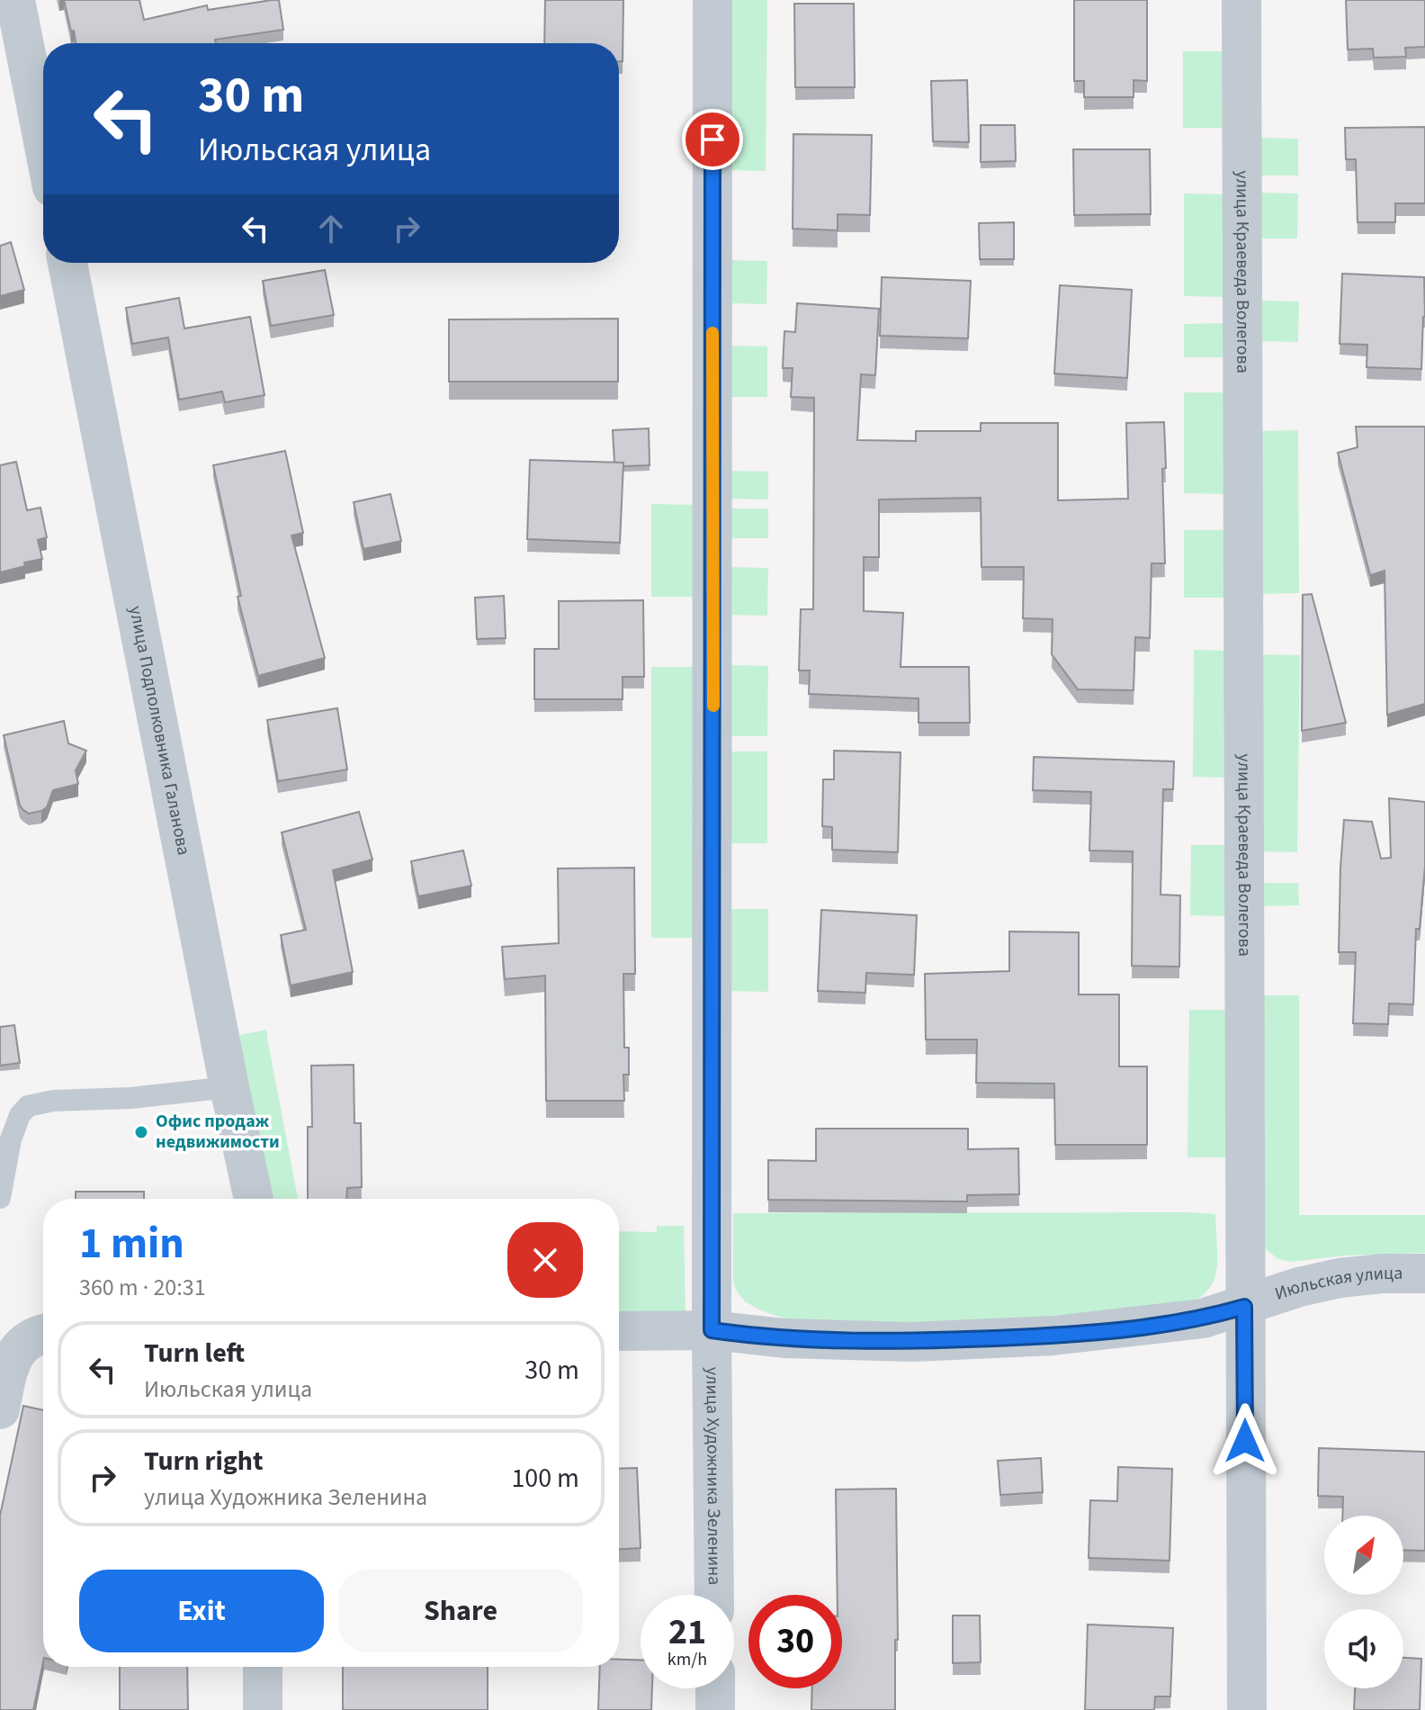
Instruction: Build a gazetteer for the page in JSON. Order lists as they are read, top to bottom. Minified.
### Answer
{"streets":{"street":["улица Краеведа Волегова","улица Подполковника Галанова","Июльская улица","улица Художника Зеленина"]},"crossings":[["улица Краеведа Волегова","Июльская улица"],["Июльская улица","улица Художника Зеленина"]],"places":["Офис продаж недвижимости"],"north":"top right","page":{"turn":["30 m","Июльская улица"],"heading":["1 min","360 m · 20:31"],"list":[{"name":"Turn left","note":"Июльская улица","value":"30 m"},{"name":"Turn right","note":"улица Художника Зеленина","value":"100 m"}],"buttons":["Exit","Share"],"speed":"21 km/h","limit":"30"}}
